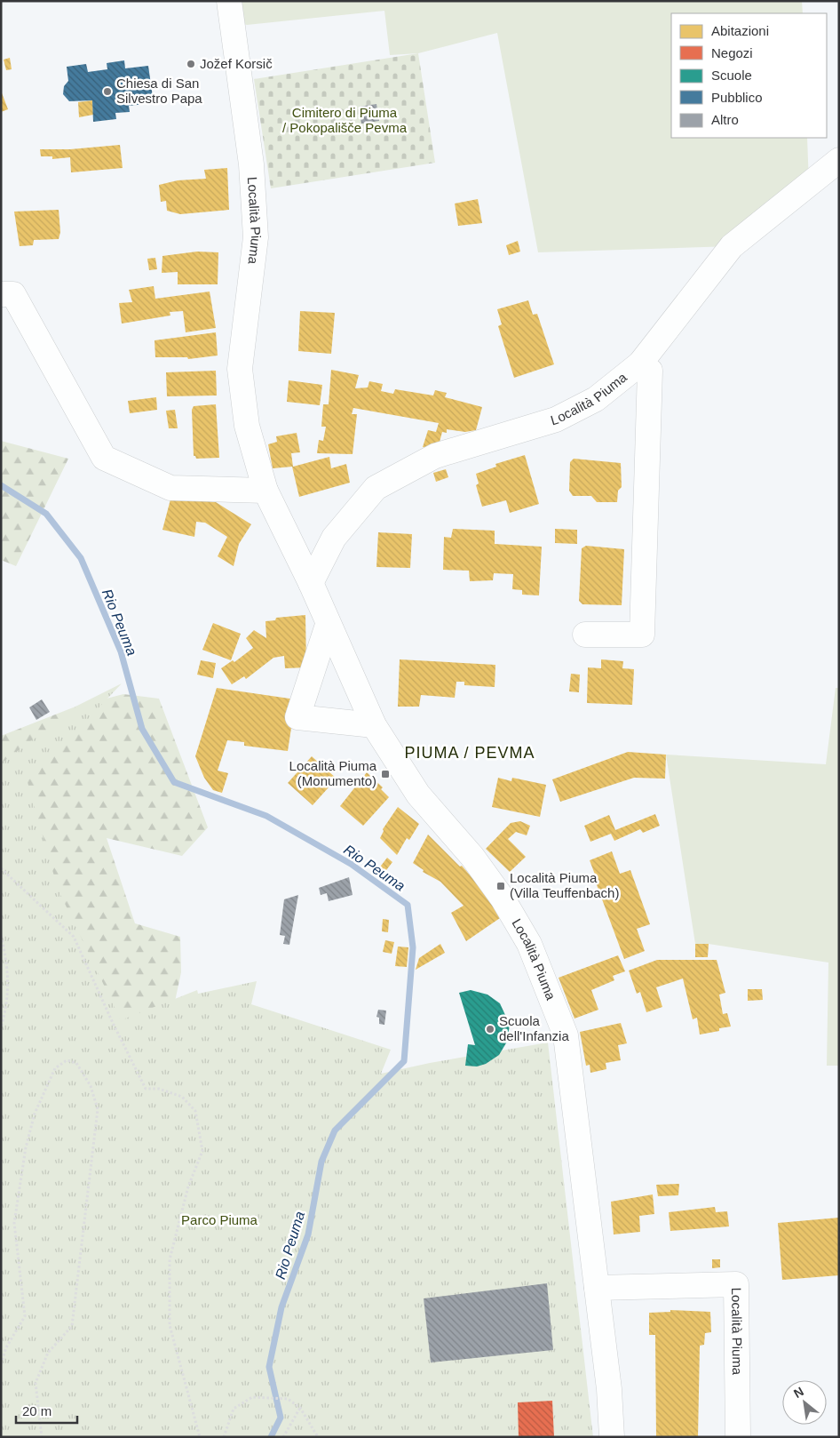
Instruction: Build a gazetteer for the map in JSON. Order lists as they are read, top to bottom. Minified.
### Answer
{"streets":{"street":["Località Piuma"]},"districts":["PIUMA / PEVMA"],"water":["Rio Peuma"],"parks":["Cimitero di Piuma / Pokopališče Pevma","Parco Piuma"],"places":{"other":["Jožef Korsič","Chiesa di San Silvestro Papa","Scuola dell'Infanzia"],"transit":["Località Piuma (Monumento)","Località Piuma (Villa Teuffenbach)"]},"legend":["Abitazioni","Negozi","Scuole","Pubblico","Altro"],"scale_bar":"20 m","north":"top left"}
